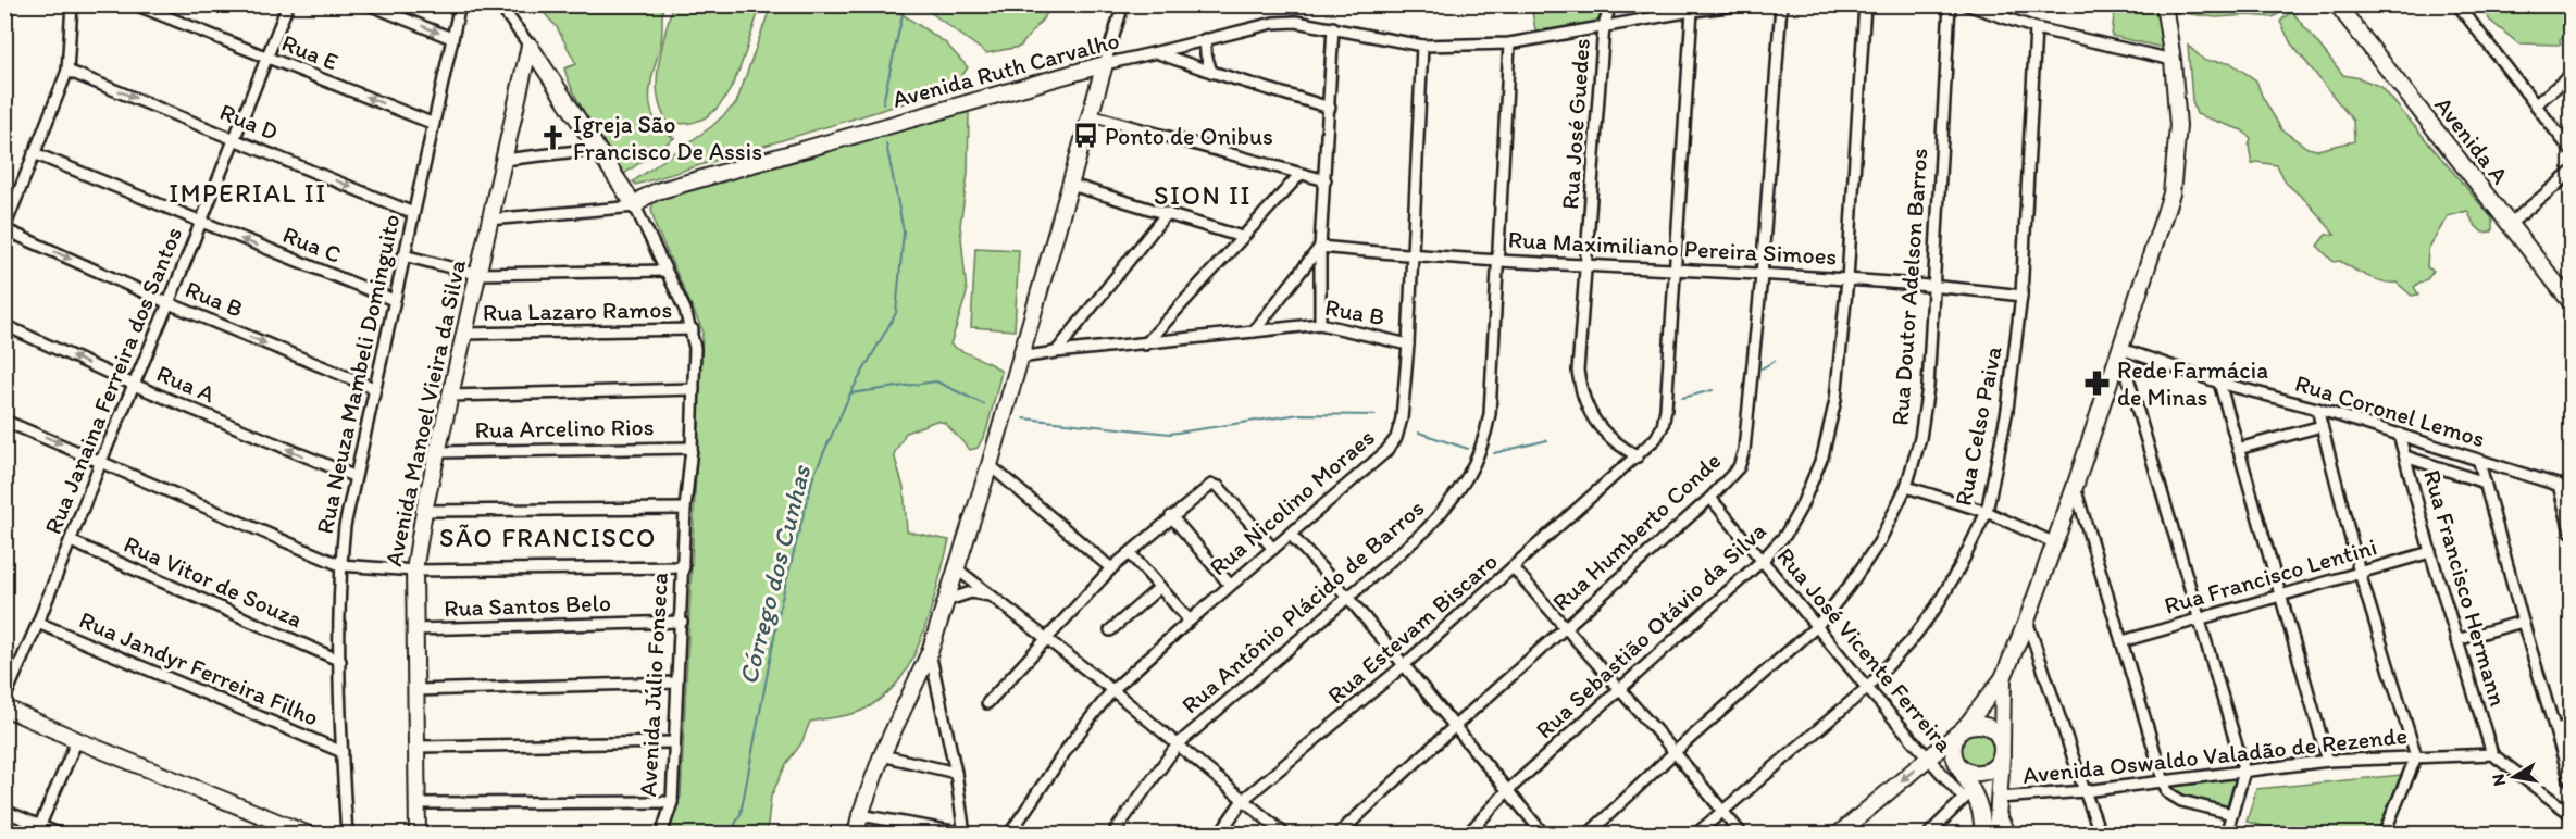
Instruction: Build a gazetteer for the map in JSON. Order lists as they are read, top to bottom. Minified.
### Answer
{"streets":{"street":["Rua E","Avenida Ruth Carvalho","Rua D","Rua José Guedes","Avenida A","Rua C","Rua Maximiliano Pereira Simoes","Rua Doutor Adelson Barros","Rua B","Rua Lazaro Ramos","Rua Neuza Mambeli Dominguito","Rua Janaina Ferreira dos Santos","Rua A","Rua Coronel Lemos","Avenida Manoel Vieira da Silva","Rua Celso Paiva","Rua Arcelino Rios","Rua Nicolino Moraes","Rua Humberto Conde","Rua Francisco Lentini","Rua Vitor de Souza","Rua Francisco Hermann","Rua Santos Belo","Rua Antônio Plácido de Barros","Rua Estevam Biscaro","Rua Sebastião Otávio da Silva","Rua José Vicente Ferreira","Rua Jandyr Ferreira Filho","Avenida Júlio Fonseca","Avenida Oswaldo Valadão de Rezende"]},"crossings":[["Rua E","Rua Neuza Mambeli Dominguito"],["Rua E","Rua Janaina Ferreira dos Santos"],["Avenida Ruth Carvalho","Rua José Guedes"],["Avenida Ruth Carvalho","Rua Nicolino Moraes"],["Avenida Ruth Carvalho","Rua Antônio Plácido de Barros"],["Avenida Ruth Carvalho","Rua Estevam Biscaro"],["Avenida Ruth Carvalho","Avenida Júlio Fonseca"],["Rua D","Rua Neuza Mambeli Dominguito"],["Rua D","Rua Janaina Ferreira dos Santos"],["Rua José Guedes","Rua Maximiliano Pereira Simoes"],["Rua José Guedes","Rua Estevam Biscaro"],["Rua C","Rua Neuza Mambeli Dominguito"],["Rua C","Rua Janaina Ferreira dos Santos"],["Rua Maximiliano Pereira Simoes","Rua Doutor Adelson Barros"],["Rua Maximiliano Pereira Simoes","Rua Celso Paiva"],["Rua Maximiliano Pereira Simoes","Rua Nicolino Moraes"],["Rua Maximiliano Pereira Simoes","Rua Humberto Conde"],["Rua Maximiliano Pereira Simoes","Rua Antônio Plácido de Barros"],["Rua Maximiliano Pereira Simoes","Rua Estevam Biscaro"],["Rua Maximiliano Pereira Simoes","Rua Sebastião Otávio da Silva"],["Rua Doutor Adelson Barros","Rua José Vicente Ferreira"],["Rua B","Rua Neuza Mambeli Dominguito"],["Rua B","Rua Janaina Ferreira dos Santos"],["Rua B","Rua Nicolino Moraes"],["Rua Lazaro Ramos","Avenida Manoel Vieira da Silva"],["Rua Lazaro Ramos","Avenida Júlio Fonseca"],["Rua Neuza Mambeli Dominguito","Rua A"],["Rua Neuza Mambeli Dominguito","Rua Vitor de Souza"],["Rua Neuza Mambeli Dominguito","Rua Jandyr Ferreira Filho"],["Rua Janaina Ferreira dos Santos","Rua A"],["Rua Janaina Ferreira dos Santos","Rua Vitor de Souza"],["Rua Janaina Ferreira dos Santos","Rua Jandyr Ferreira Filho"],["Rua Coronel Lemos","Rua Francisco Hermann"],["Avenida Manoel Vieira da Silva","Rua Arcelino Rios"],["Avenida Manoel Vieira da Silva","Rua Santos Belo"],["Avenida Manoel Vieira da Silva","Avenida Júlio Fonseca"],["Rua Celso Paiva","Rua José Vicente Ferreira"],["Rua Arcelino Rios","Avenida Júlio Fonseca"],["Rua Humberto Conde","Rua José Vicente Ferreira"],["Rua Francisco Lentini","Rua Francisco Hermann"],["Rua Francisco Hermann","Avenida Oswaldo Valadão de Rezende"],["Rua Santos Belo","Avenida Júlio Fonseca"],["Rua Sebastião Otávio da Silva","Rua José Vicente Ferreira"]],"one_way":["Rua D","Rua C","Rua B"],"districts":["IMPERIAL II","SION II","SÃO FRANCISCO"],"water":["Córrego dos Cunhas"],"places":{"bus stop":["Ponto de Onibus"],"church":["Igreja São Francisco De Assis"],"pharmacy":["Rede Farmácia de Minas"]},"north":"left"}
